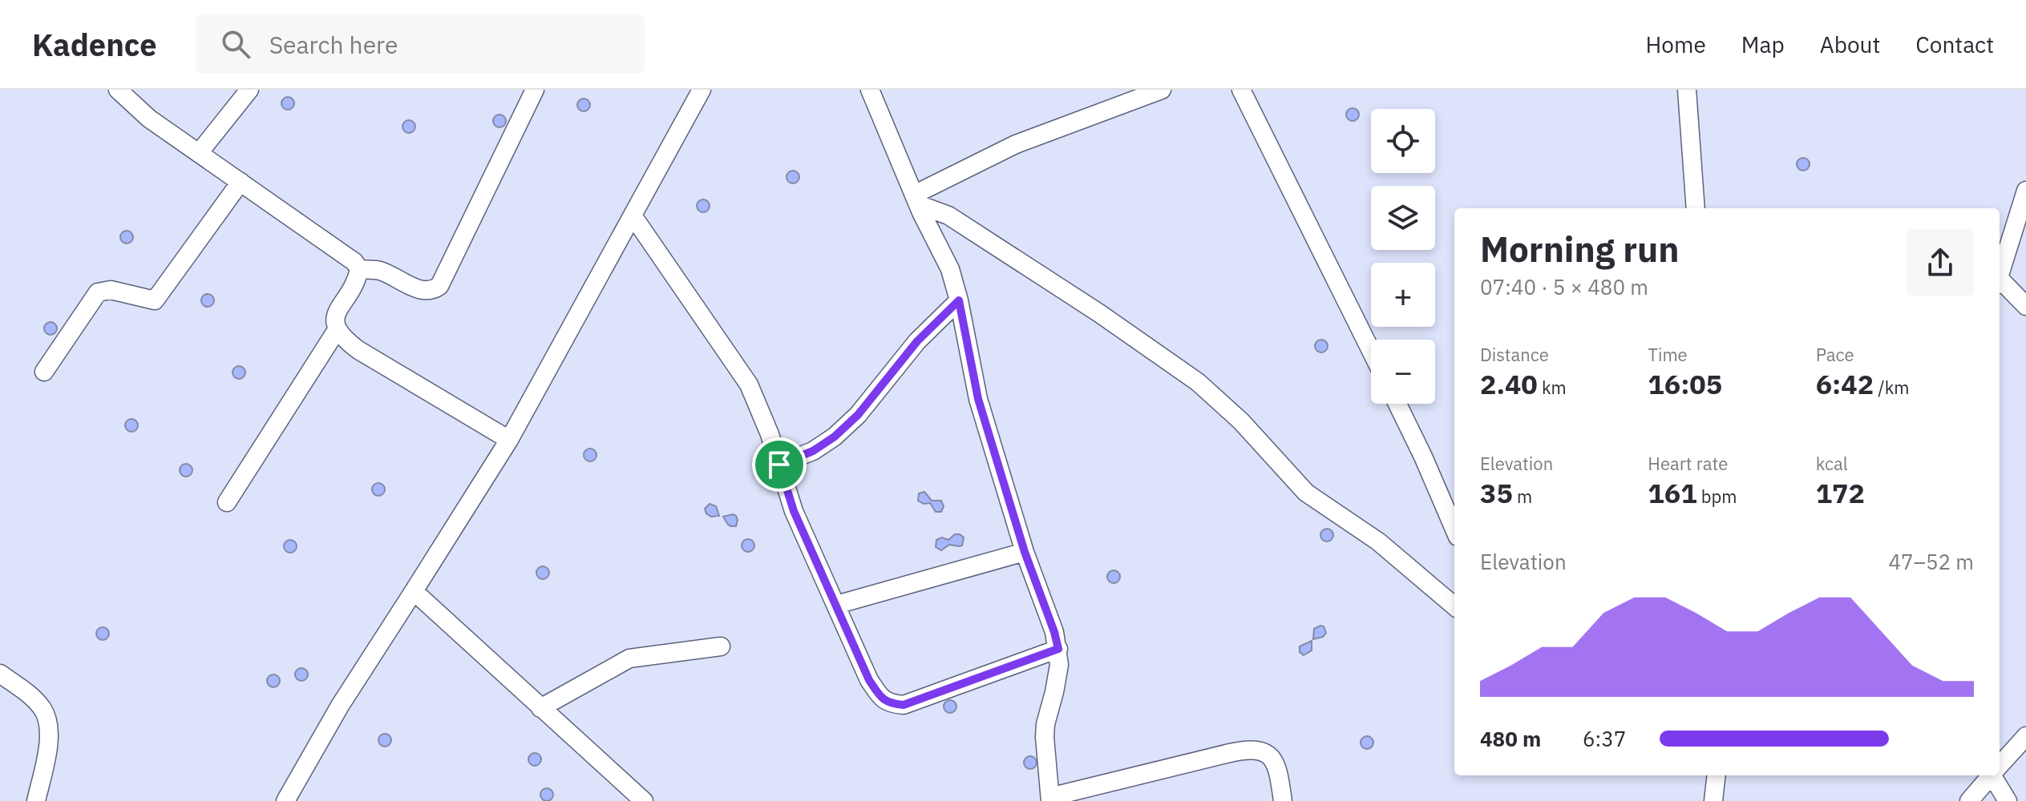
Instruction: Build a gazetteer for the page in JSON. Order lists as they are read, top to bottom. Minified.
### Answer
{"page":{"header":"Kadence","search":"Search here","nav":["Home","Map","About","Contact"],"map_buttons":["+","−"],"heading":["Morning run","07:40 · 5 × 480 m"],"stats":[["Distance","2.40 km"],["Time","16:05"],["Pace","6:42 /km"],["Elevation","35 m"],["Heart rate","161 bpm"],["kcal","172"]],"chart":["Elevation","47–52 m"],"list":[{"name":"480 m","note":"6:37"}]}}
